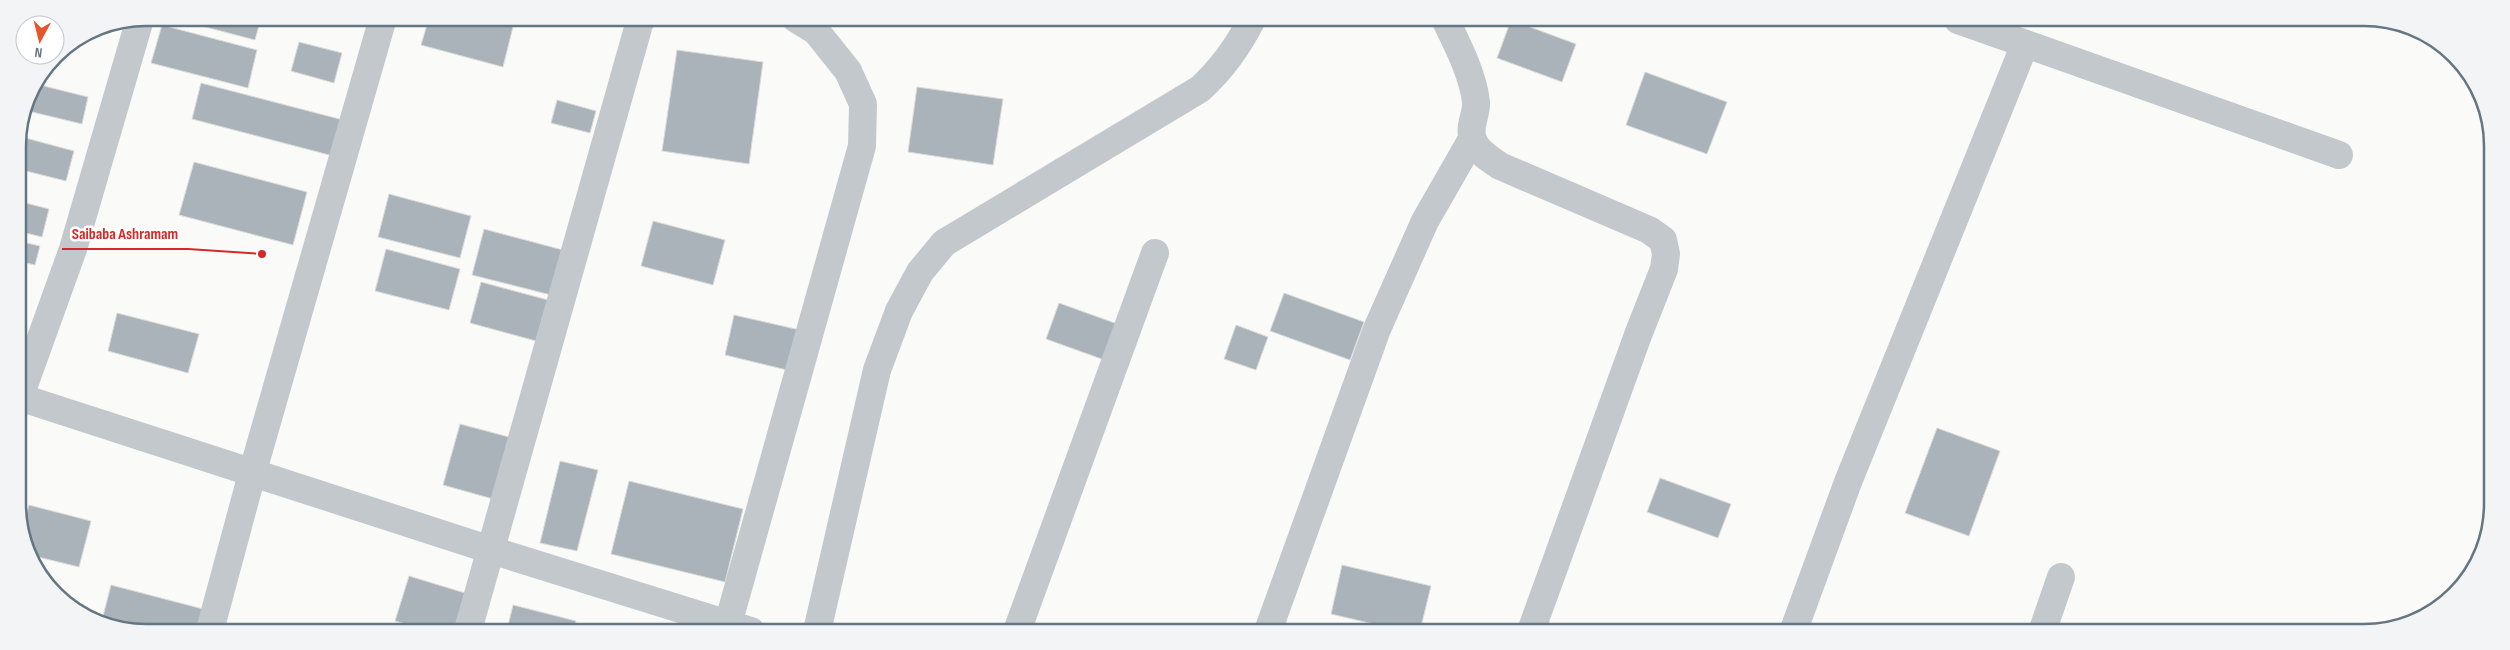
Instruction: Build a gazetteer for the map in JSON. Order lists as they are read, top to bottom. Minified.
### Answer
{"places":["Saibaba Ashramam"],"north":"bottom"}
